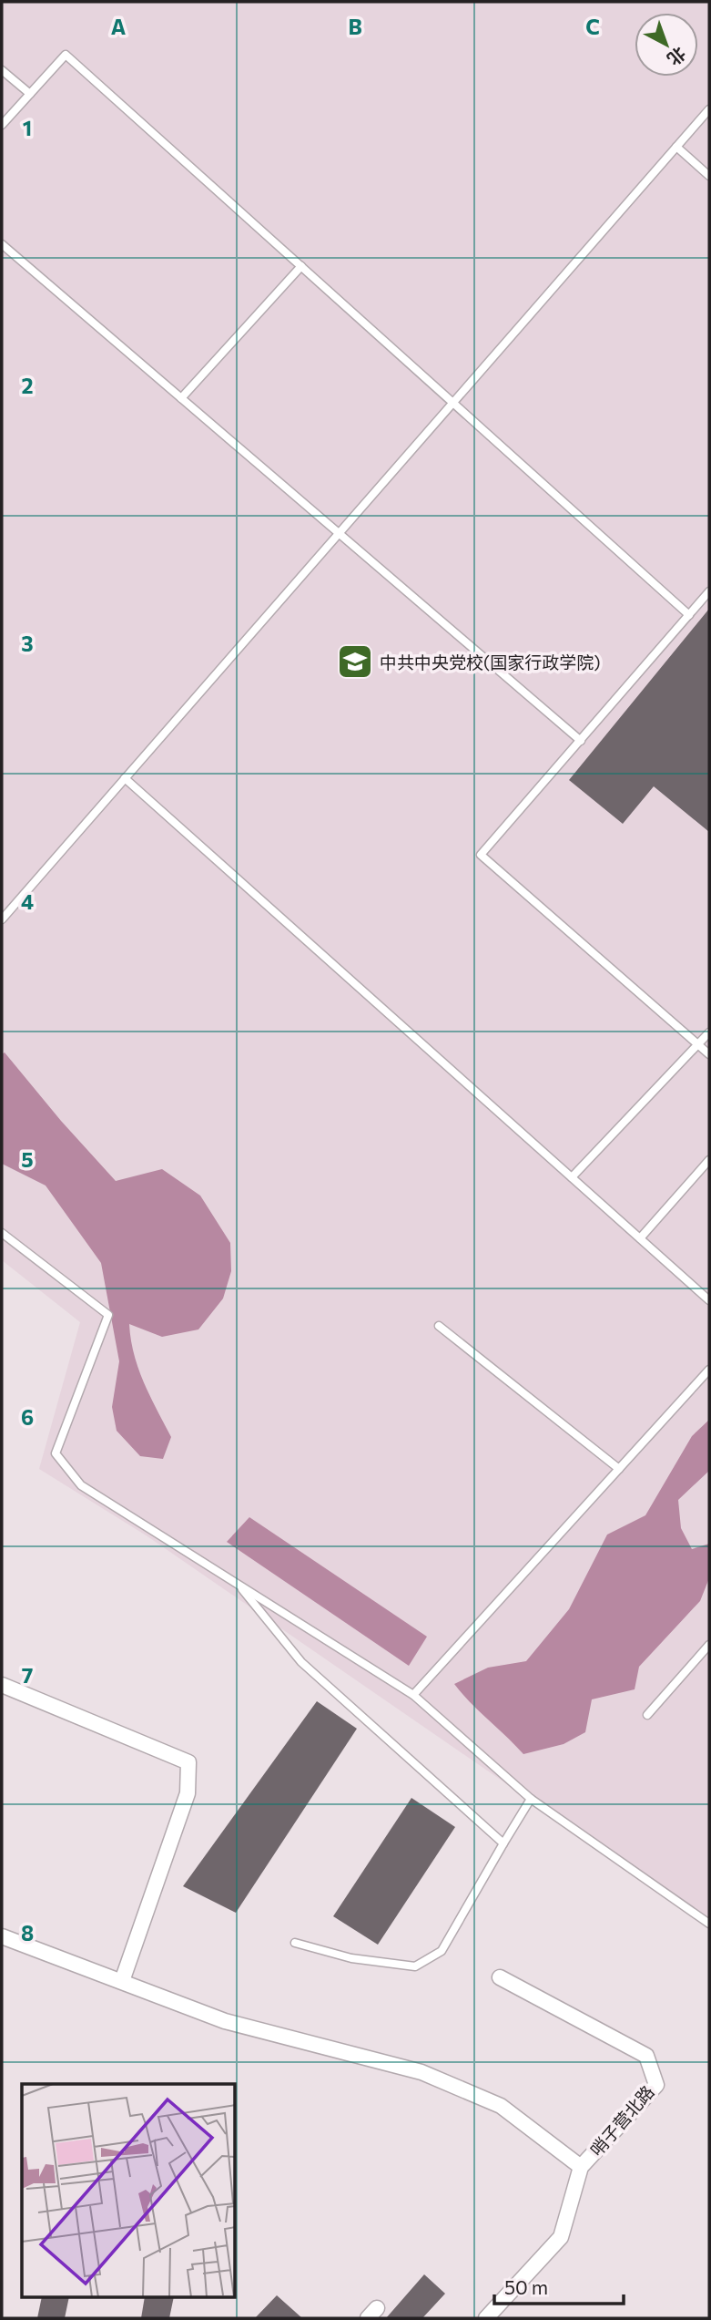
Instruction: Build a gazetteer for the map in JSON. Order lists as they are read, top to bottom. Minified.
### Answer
{"streets":{"street":["哨子营北路"]},"places":{"school or university":["中共中央党校(国家行政学院)"]},"scale_bar":"50 m","north":"bottom right","grid":{"columns":["A","B","C"],"rows":["1","2","3","4","5","6","7","8"]}}
